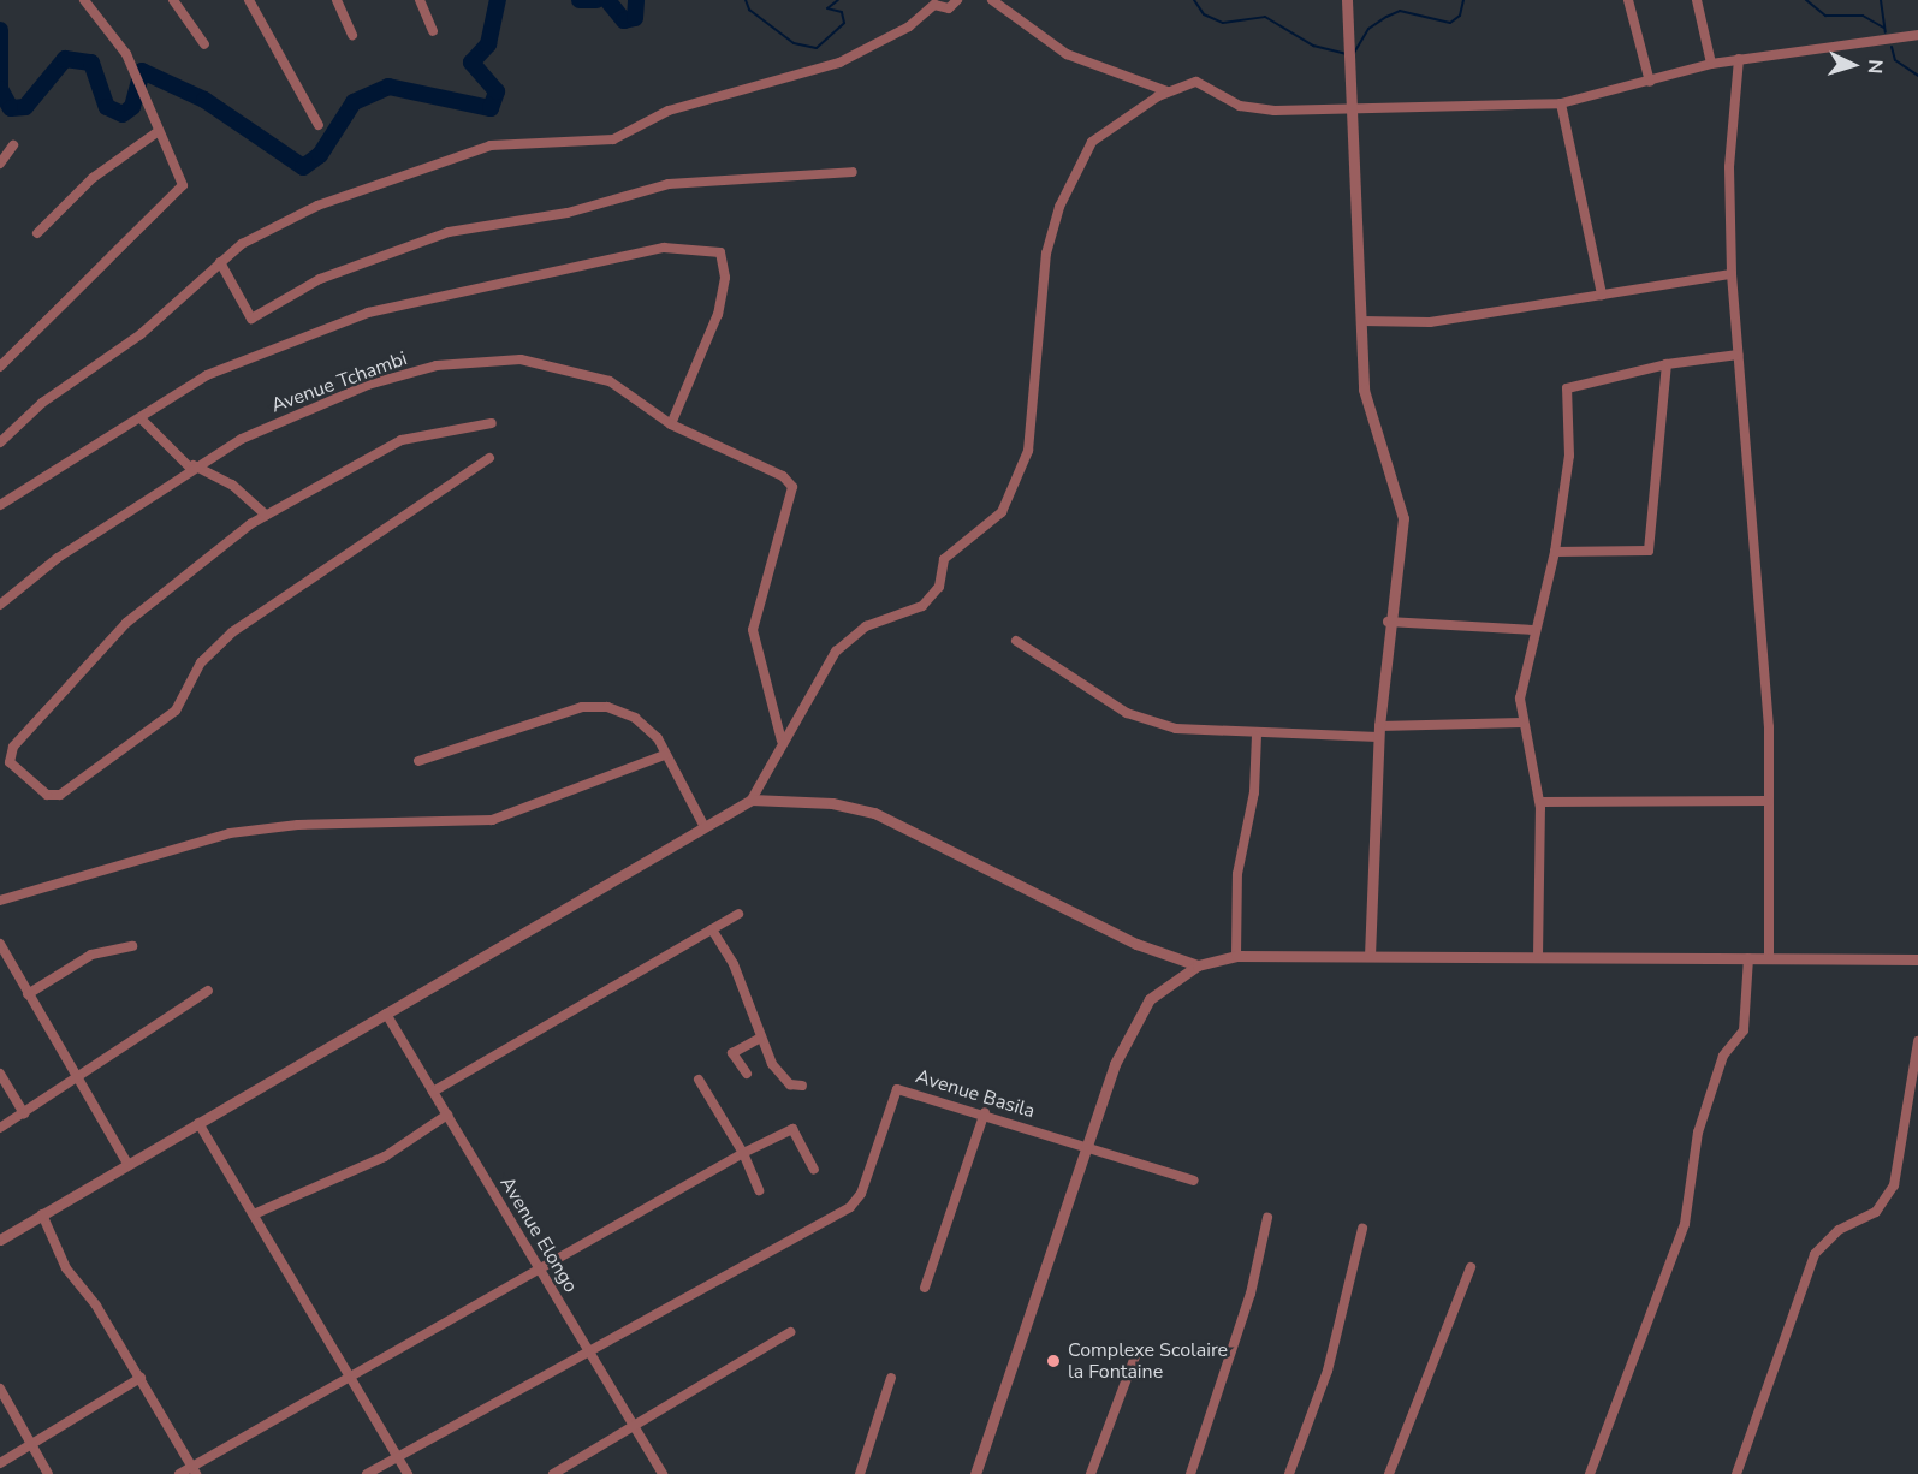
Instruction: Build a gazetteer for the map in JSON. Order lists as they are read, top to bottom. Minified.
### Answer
{"streets":{"street":["Avenue Tchambi","Avenue Basila","Avenue Elongo"]},"crossings":[["Avenue Basila","Avenue Elongo"]],"places":["Complexe Scolaire la Fontaine"],"north":"right"}
